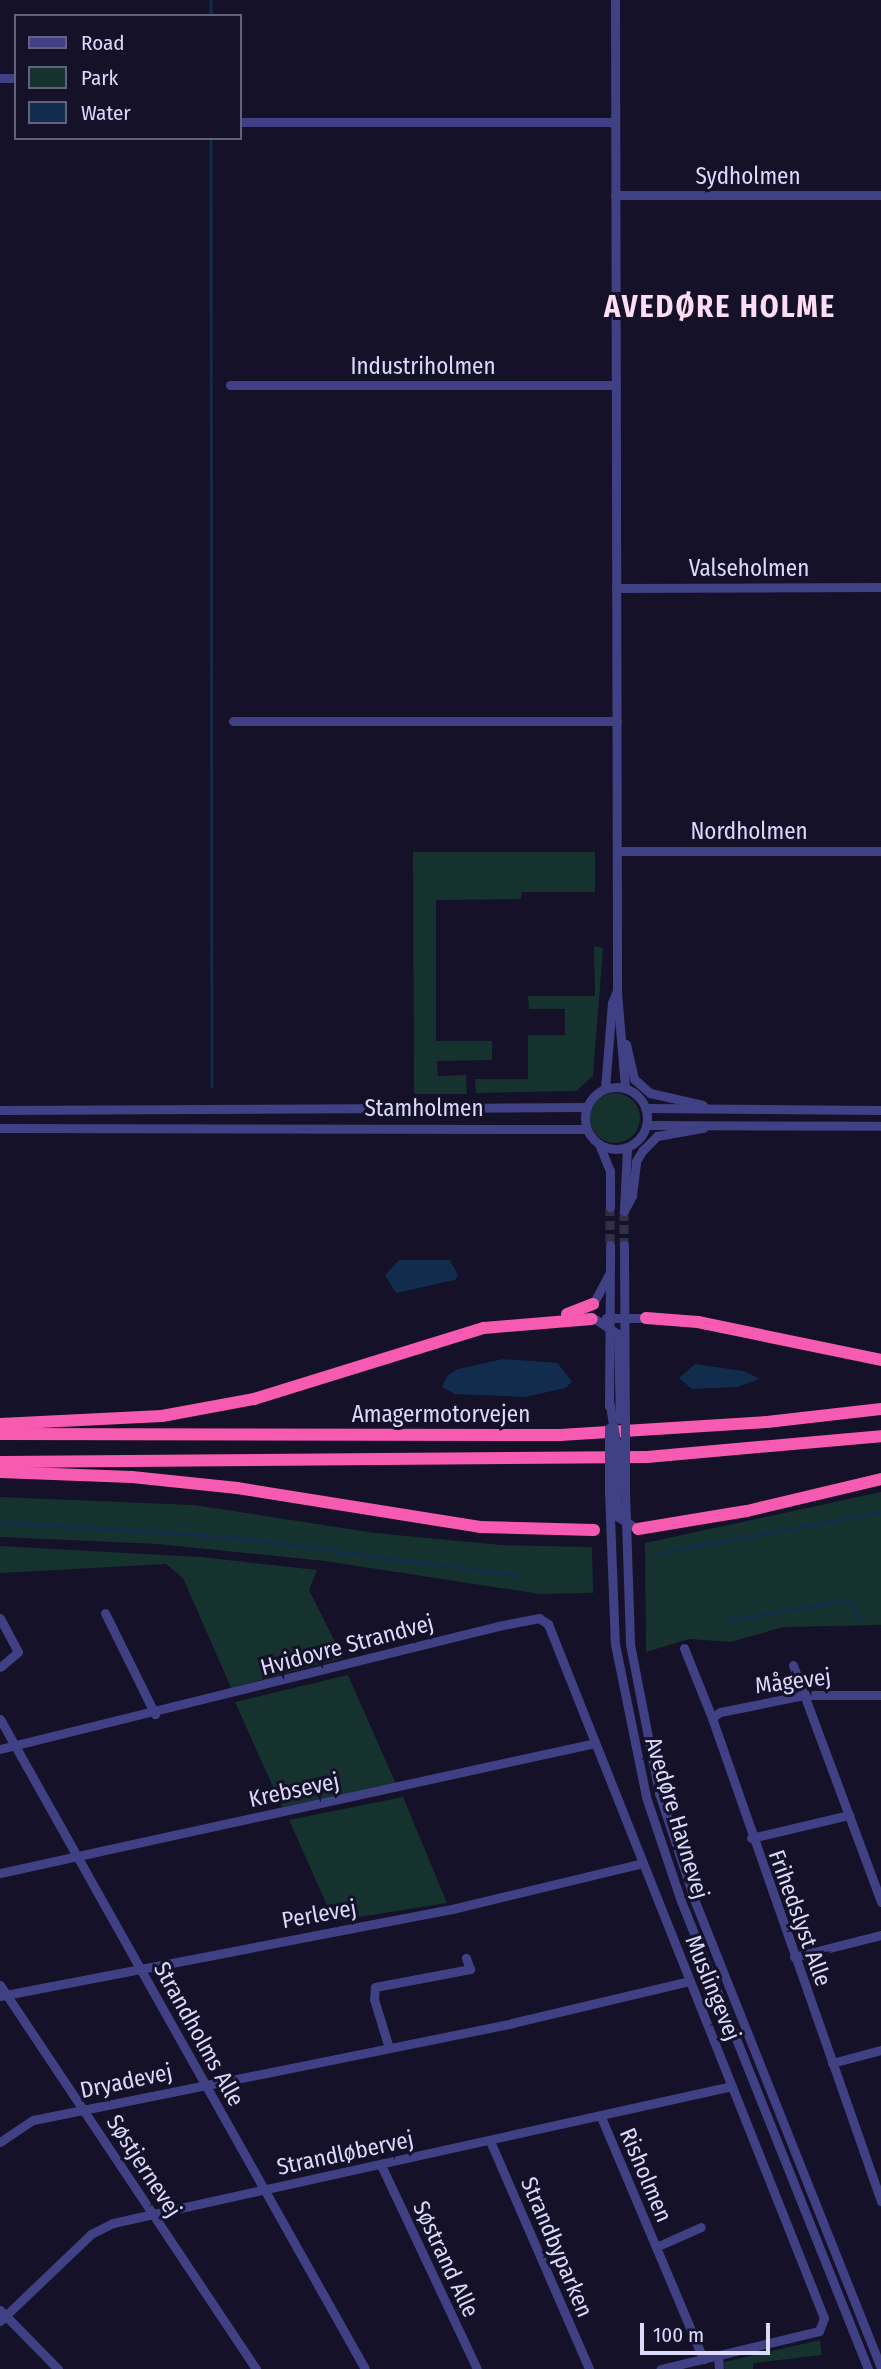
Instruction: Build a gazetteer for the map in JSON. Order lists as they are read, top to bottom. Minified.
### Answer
{"streets":{"highway":["Amagermotorvejen"],"street":["Sydholmen","Industriholmen","Valseholmen","Nordholmen","Stamholmen","Hvidovre Strandvej","Mågevej","Krebsevej","Avedøre Havnevej","Perlevej","Frihedslyst Alle","Muslingevej","Strandholms Alle","Dryadevej","Strandløbervej","Søstjernevej","Risholmen","Strandbyparken","Søstrand Alle"]},"crossings":[["Hvidovre Strandvej","Muslingevej"],["Hvidovre Strandvej","Strandholms Alle"],["Mågevej","Frihedslyst Alle"],["Krebsevej","Muslingevej"],["Krebsevej","Strandholms Alle"],["Perlevej","Muslingevej"],["Perlevej","Strandholms Alle"],["Perlevej","Søstjernevej"],["Muslingevej","Dryadevej"],["Muslingevej","Strandløbervej"],["Strandholms Alle","Dryadevej"],["Strandholms Alle","Strandløbervej"],["Dryadevej","Søstjernevej"],["Strandløbervej","Søstjernevej"],["Strandløbervej","Risholmen"],["Strandløbervej","Strandbyparken"],["Strandløbervej","Søstrand Alle"]],"districts":["AVEDØRE HOLME"],"legend":["Road","Park","Water"],"scale_bar":"100 m"}
